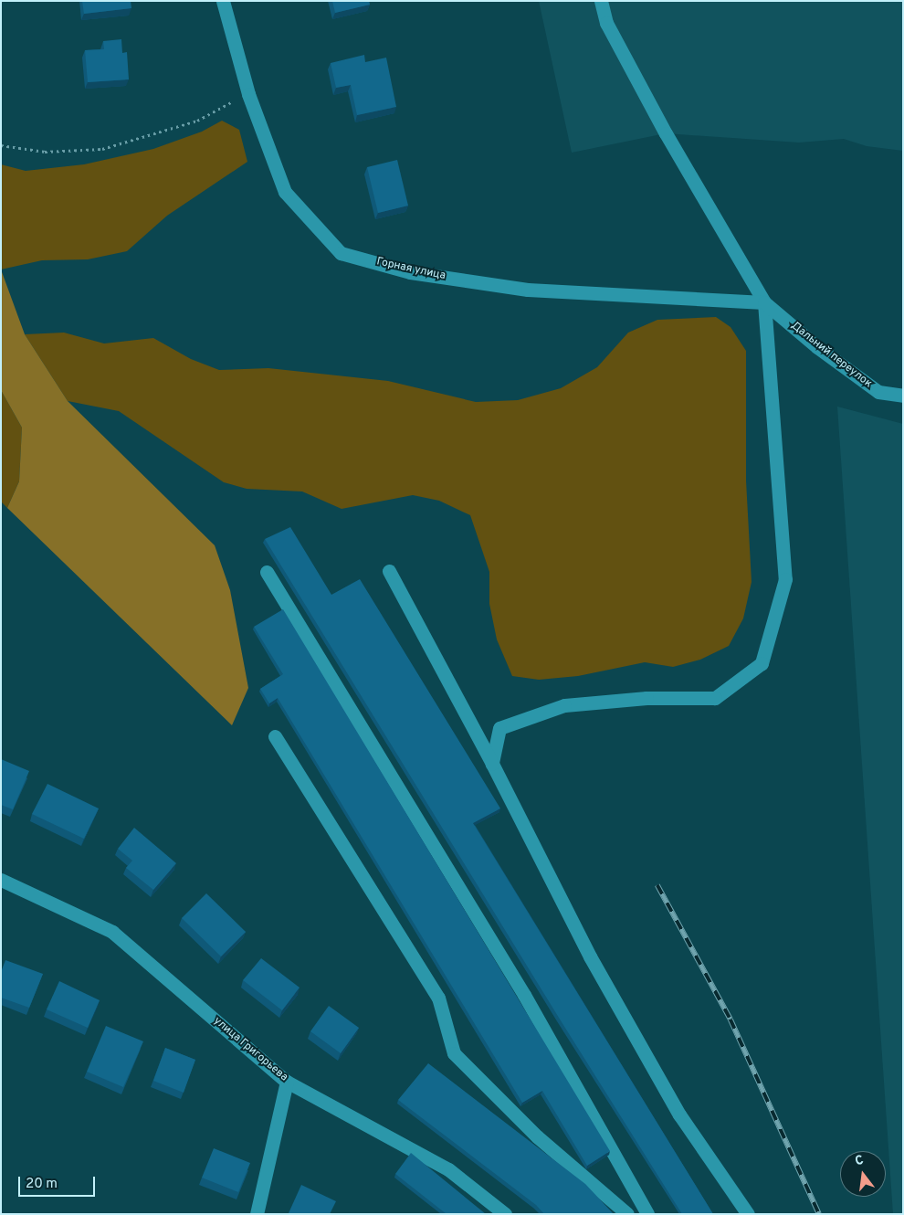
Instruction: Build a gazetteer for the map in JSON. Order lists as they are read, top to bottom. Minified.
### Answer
{"streets":{"street":["Горная улица","Дальний переулок","улица Григорьева"]},"crossings":[["Горная улица","Дальний переулок"]],"scale_bar":"20 m","north":"top"}
